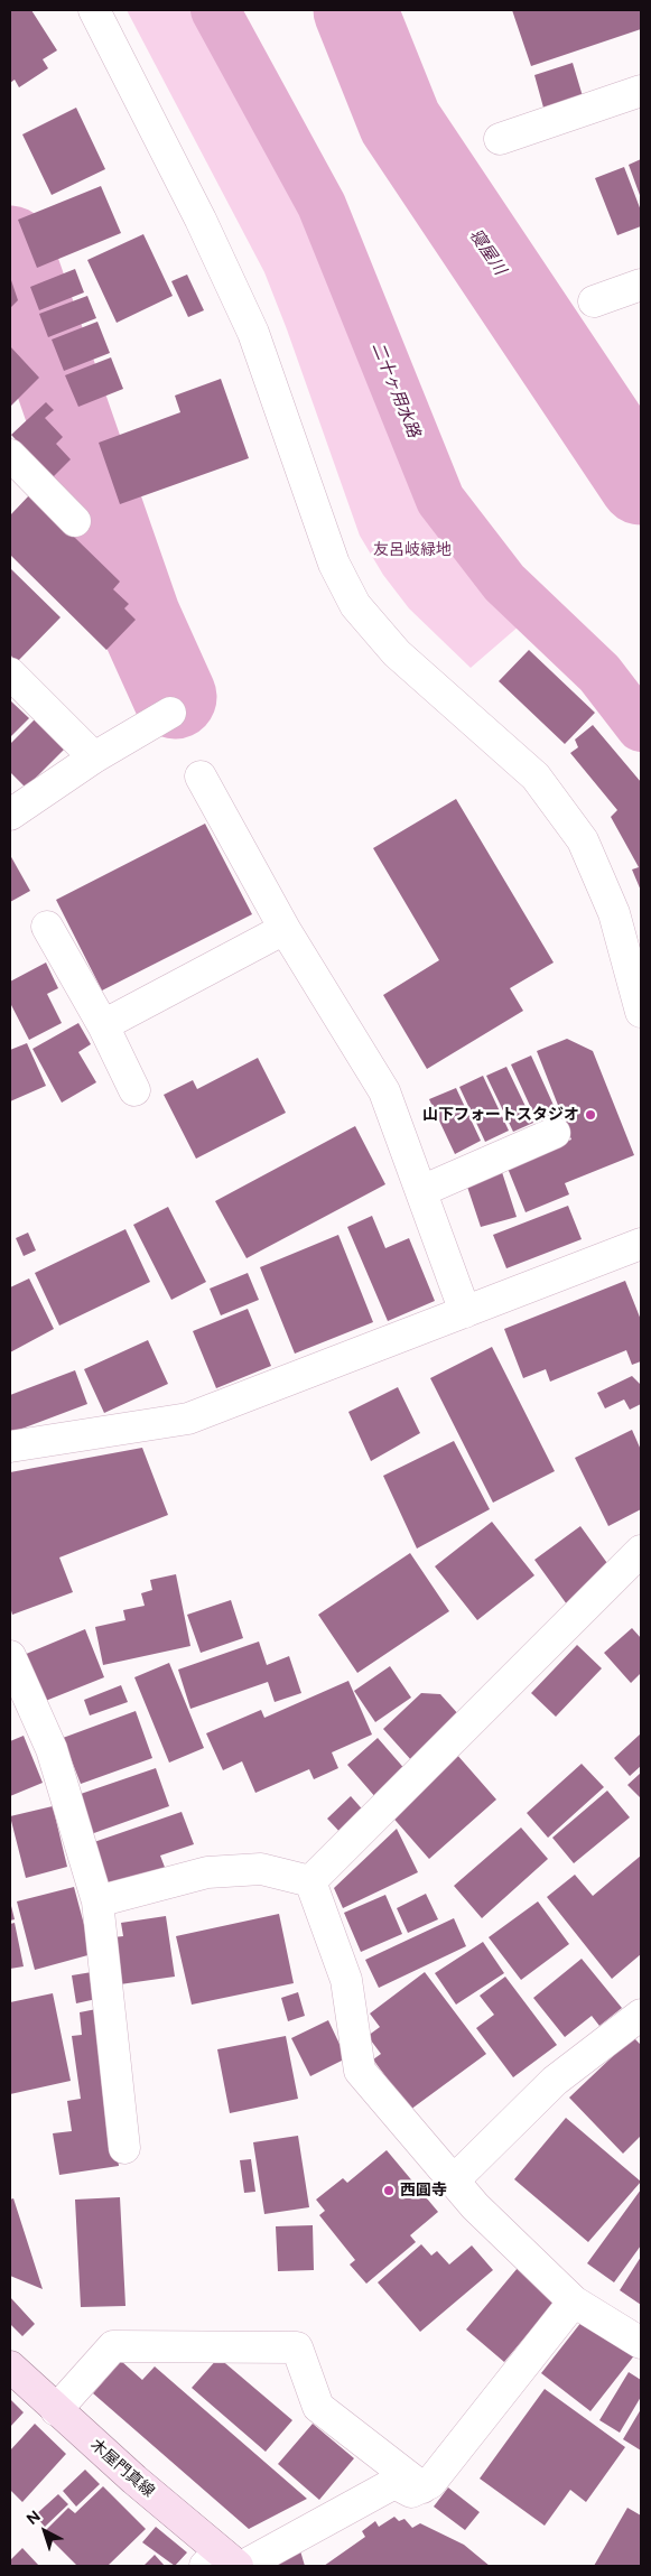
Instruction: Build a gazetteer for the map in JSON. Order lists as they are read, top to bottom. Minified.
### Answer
{"streets":{"main road":["木屋門真線"]},"water":["寝屋川","二十ヶ用水路"],"parks":["友呂岐緑地"],"places":["山下フォートスタジオ","西圓寺"],"north":"top left"}
